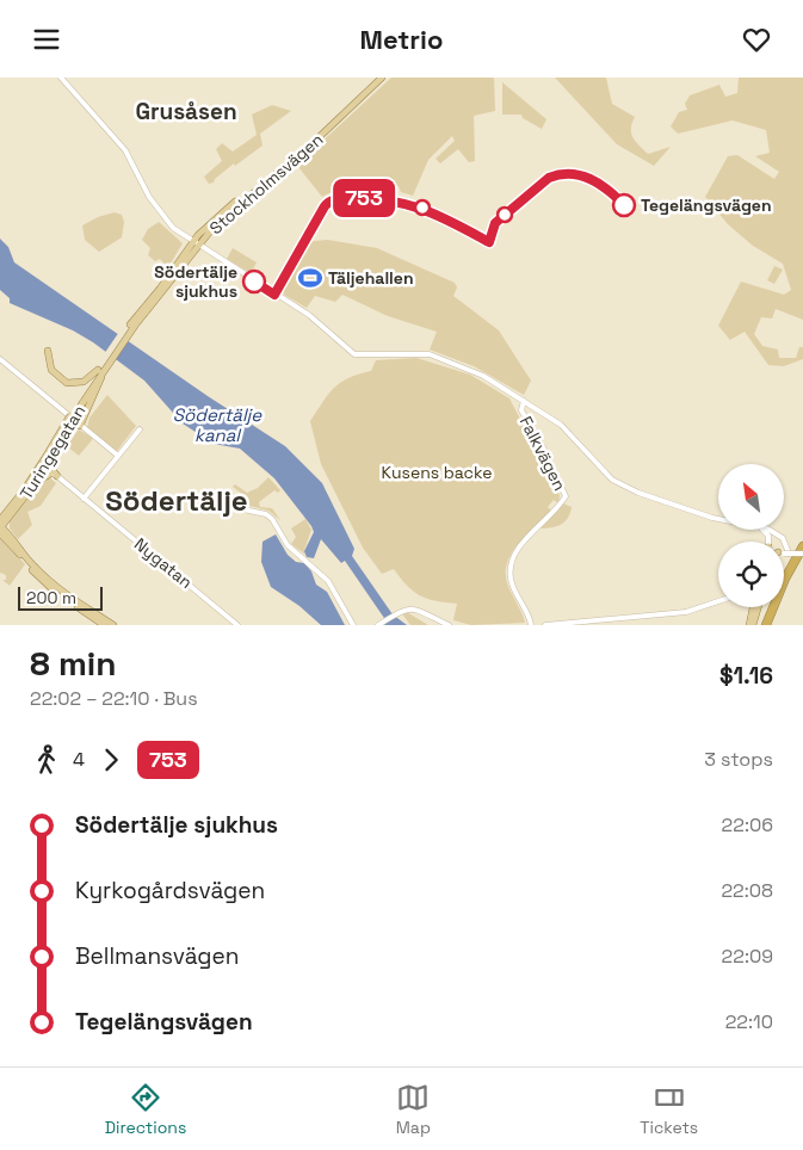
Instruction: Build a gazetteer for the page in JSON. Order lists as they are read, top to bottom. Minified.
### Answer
{"streets":{"main road":["Stockholmsvägen","Turingegatan"],"street":["Falkvägen","Nygatan"]},"districts":["Grusåsen","Södertälje"],"water":["Södertälje kanal"],"parks":["Kusens backe"],"places":{"other":["Tegelängsvägen","Södertälje sjukhus"],"sports":["Täljehallen"]},"lines":["bus line 753"],"scale_bar":"200 m","north":"top left","page":{"header":"Metrio","on_map":"753","scale":"200 m","heading":["8 min","22:02 – 22:10 · Bus","$1.16"],"legs":["4","753","3 stops"],"list":[{"name":"Södertälje sjukhus","value":"22:06"},{"name":"Kyrkogårdsvägen","value":"22:08"},{"name":"Bellmansvägen","value":"22:09"},{"name":"Tegelängsvägen","value":"22:10"}],"tabs":["Directions","Map","Tickets"]}}
